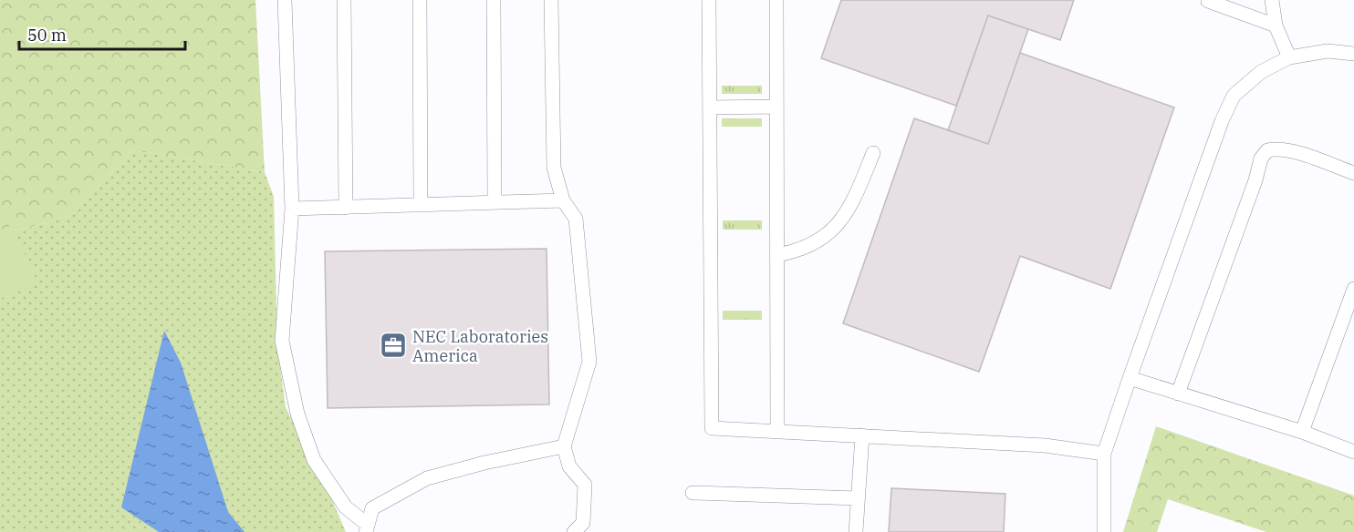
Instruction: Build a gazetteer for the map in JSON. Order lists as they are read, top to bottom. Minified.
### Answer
{"places":{"office":["NEC Laboratories America"]},"scale_bar":"50 m"}
